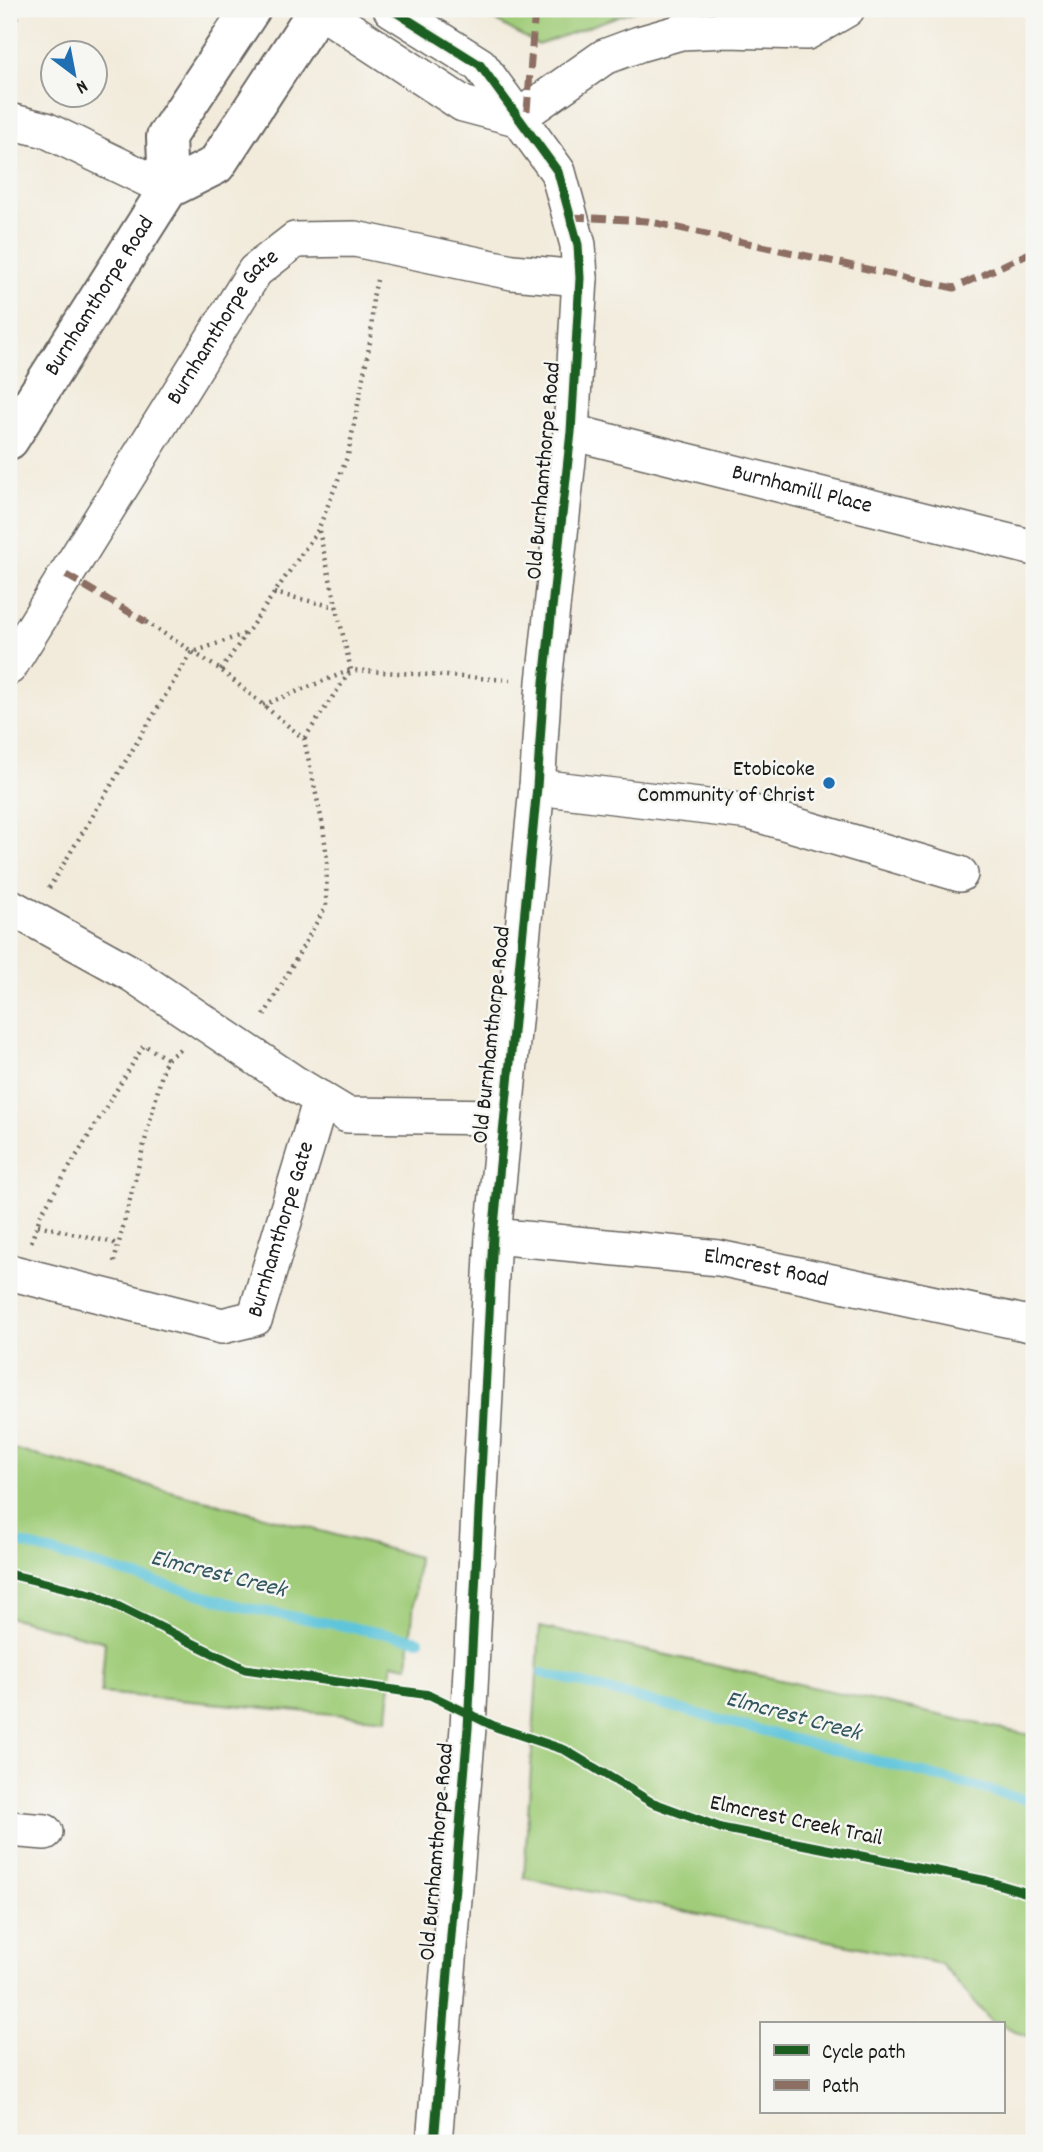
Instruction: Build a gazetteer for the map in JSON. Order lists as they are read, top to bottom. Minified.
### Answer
{"streets":{"main road":["Burnhamthorpe Road"],"street":["Burnhamthorpe Gate","Old Burnhamthorpe Road","Burnhamill Place","Elmcrest Road"],"cycle path":["Elmcrest Creek Trail"]},"crossings":[["Burnhamthorpe Gate","Old Burnhamthorpe Road"],["Old Burnhamthorpe Road","Burnhamill Place"],["Old Burnhamthorpe Road","Elmcrest Road"]],"water":["Elmcrest Creek"],"places":["Etobicoke Community of Christ"],"legend":["Cycle path","Path"],"north":"bottom right"}
